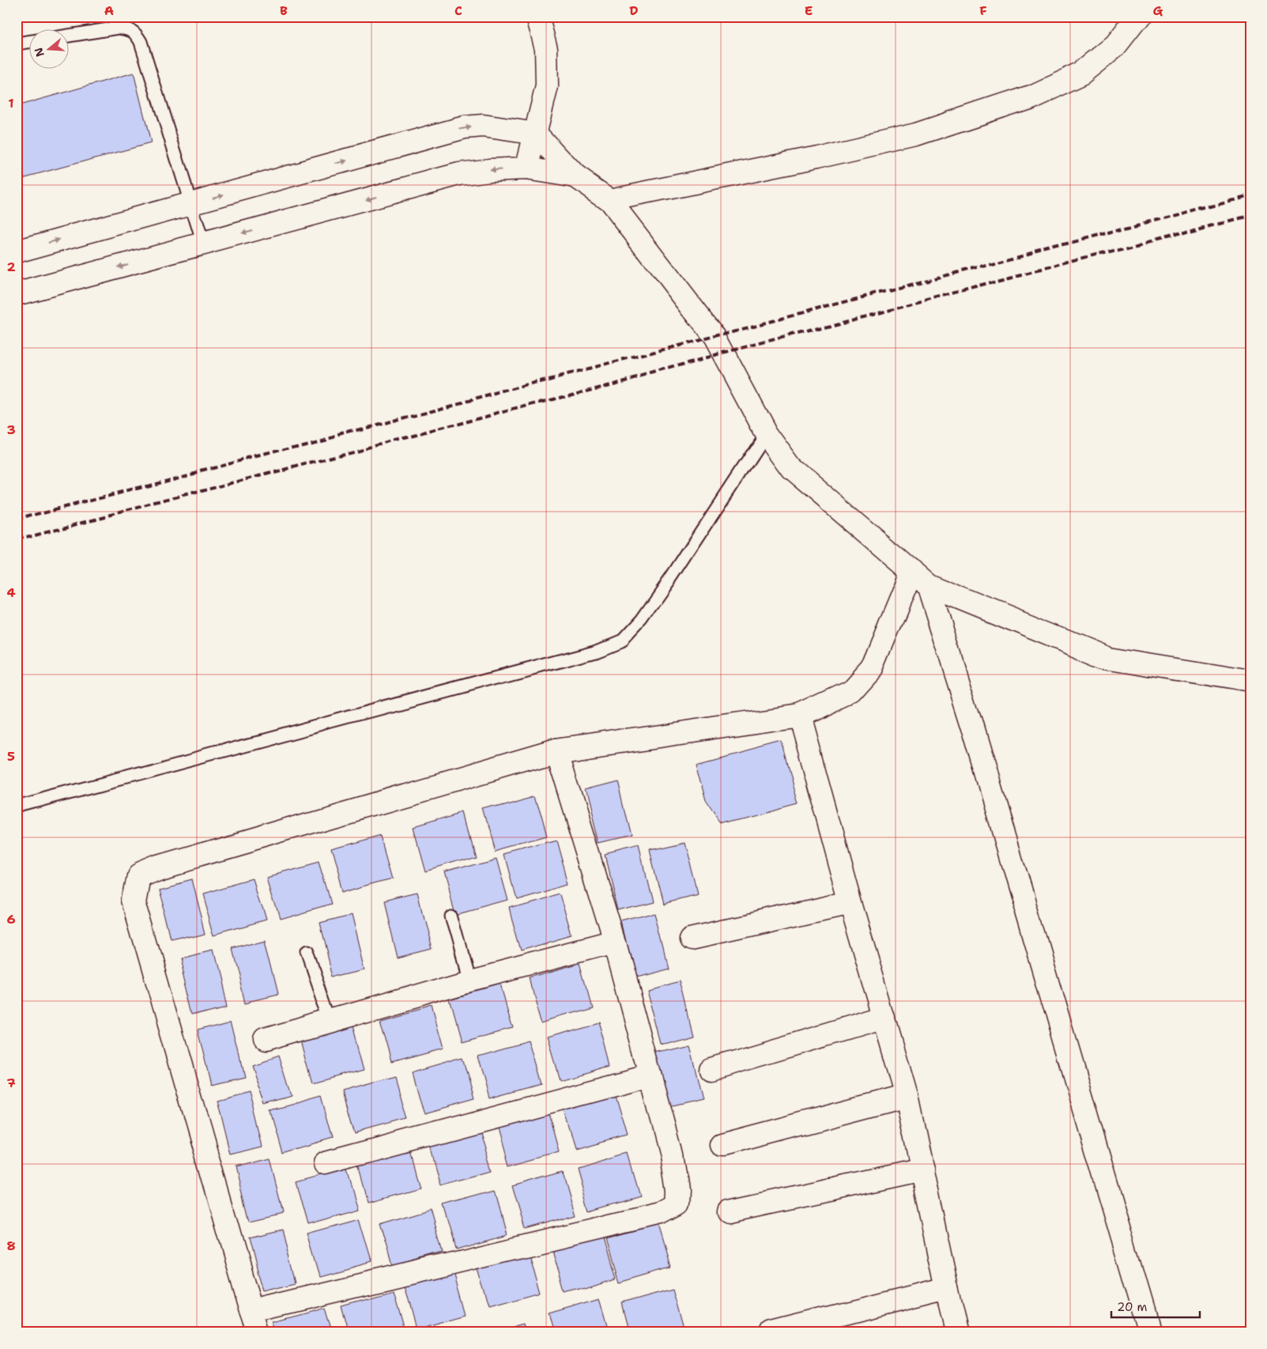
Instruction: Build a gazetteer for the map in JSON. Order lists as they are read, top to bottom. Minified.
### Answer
{"scale_bar":"20 m","north":"left","grid":{"columns":["A","B","C","D","E","F","G"],"rows":["1","2","3","4","5","6","7","8"]}}
